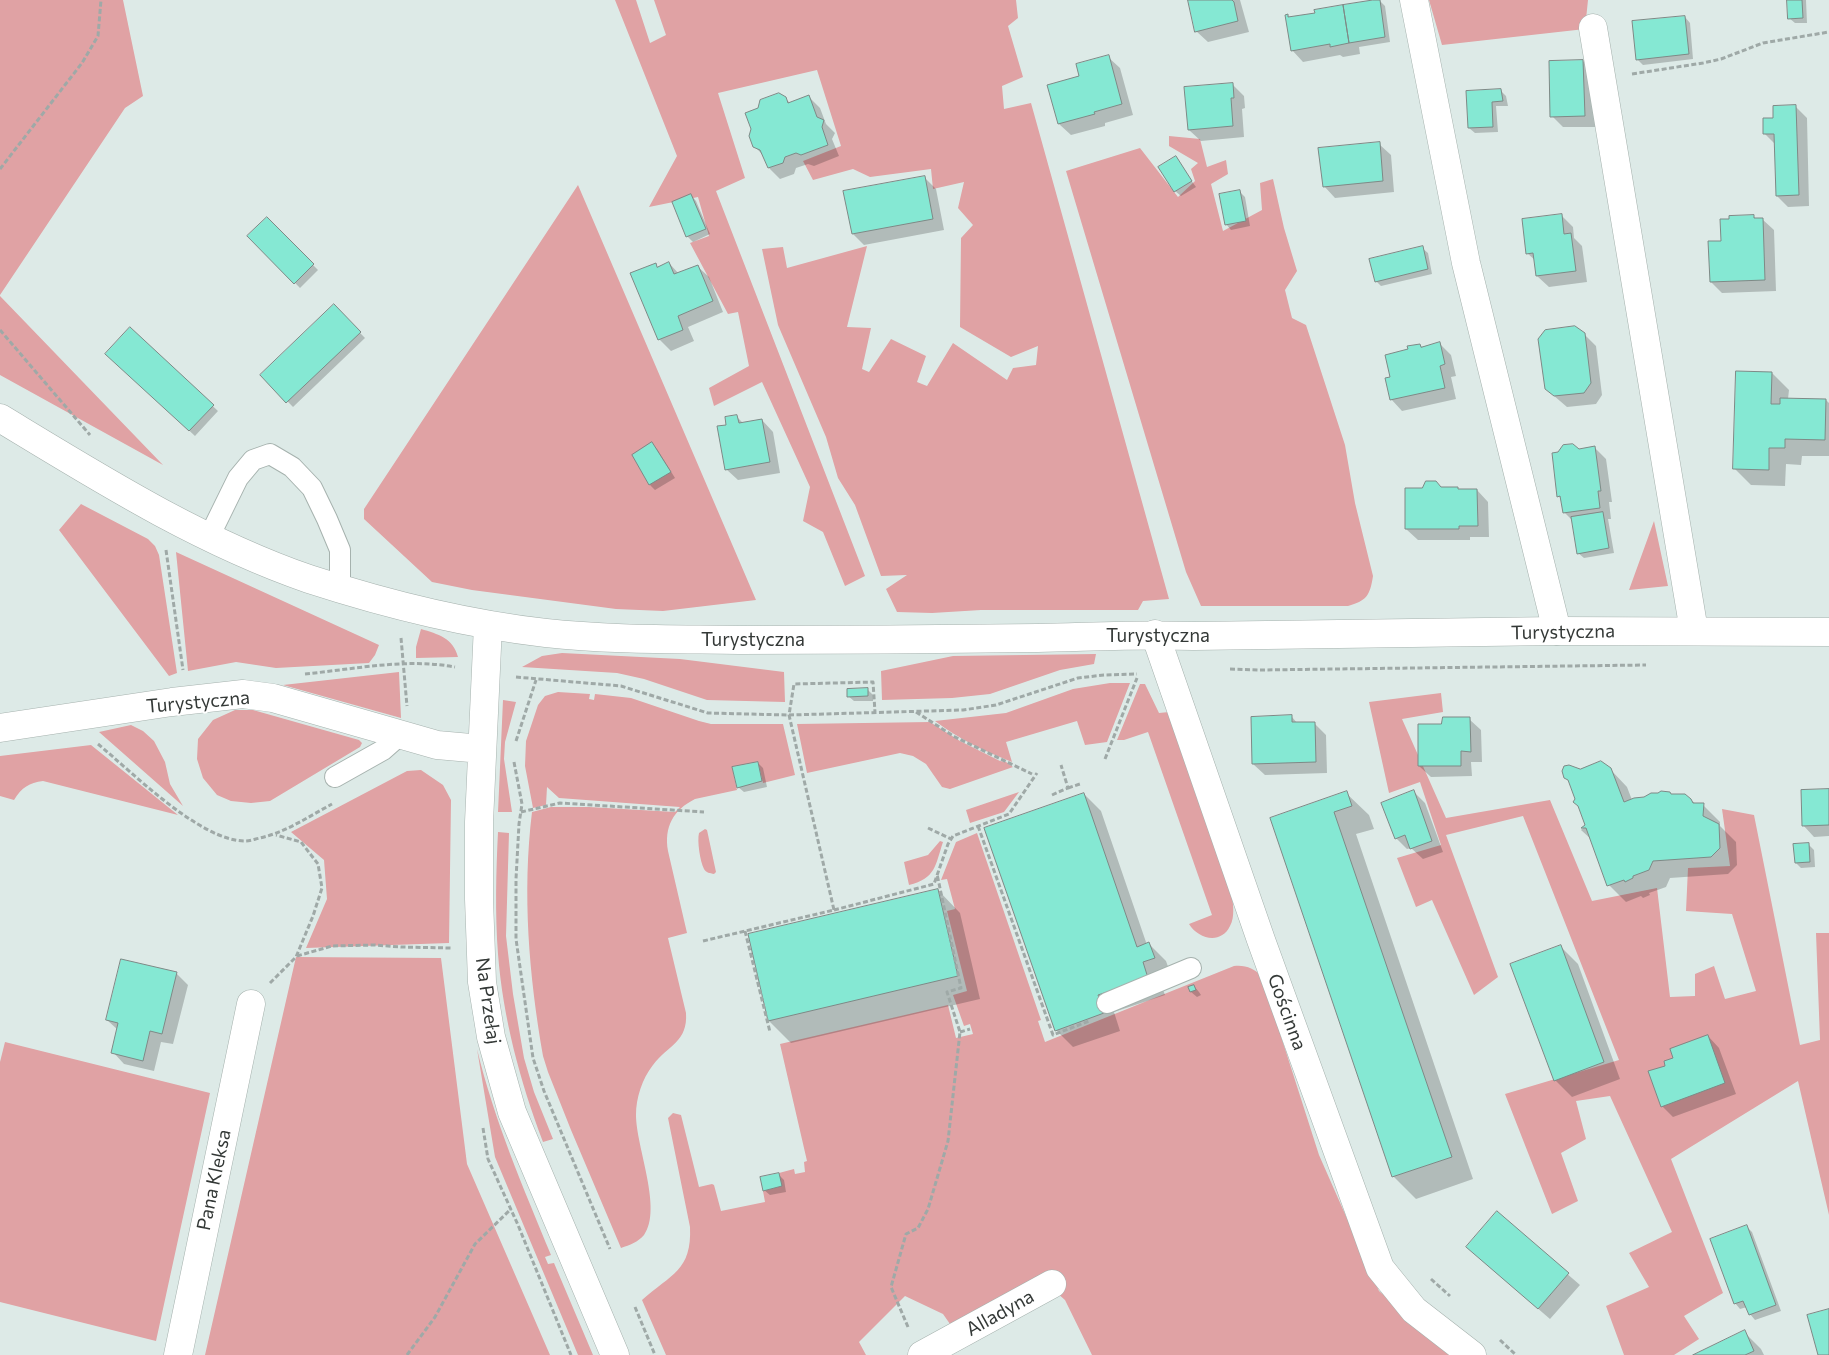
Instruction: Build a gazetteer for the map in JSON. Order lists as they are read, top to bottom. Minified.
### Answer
{"streets":{"street":["Turystyczna","Na Przełaj","Gościnna","Pana Kleksa","Alladyna"]},"crossings":[["Turystyczna","Na Przełaj"],["Turystyczna","Gościnna"]]}
